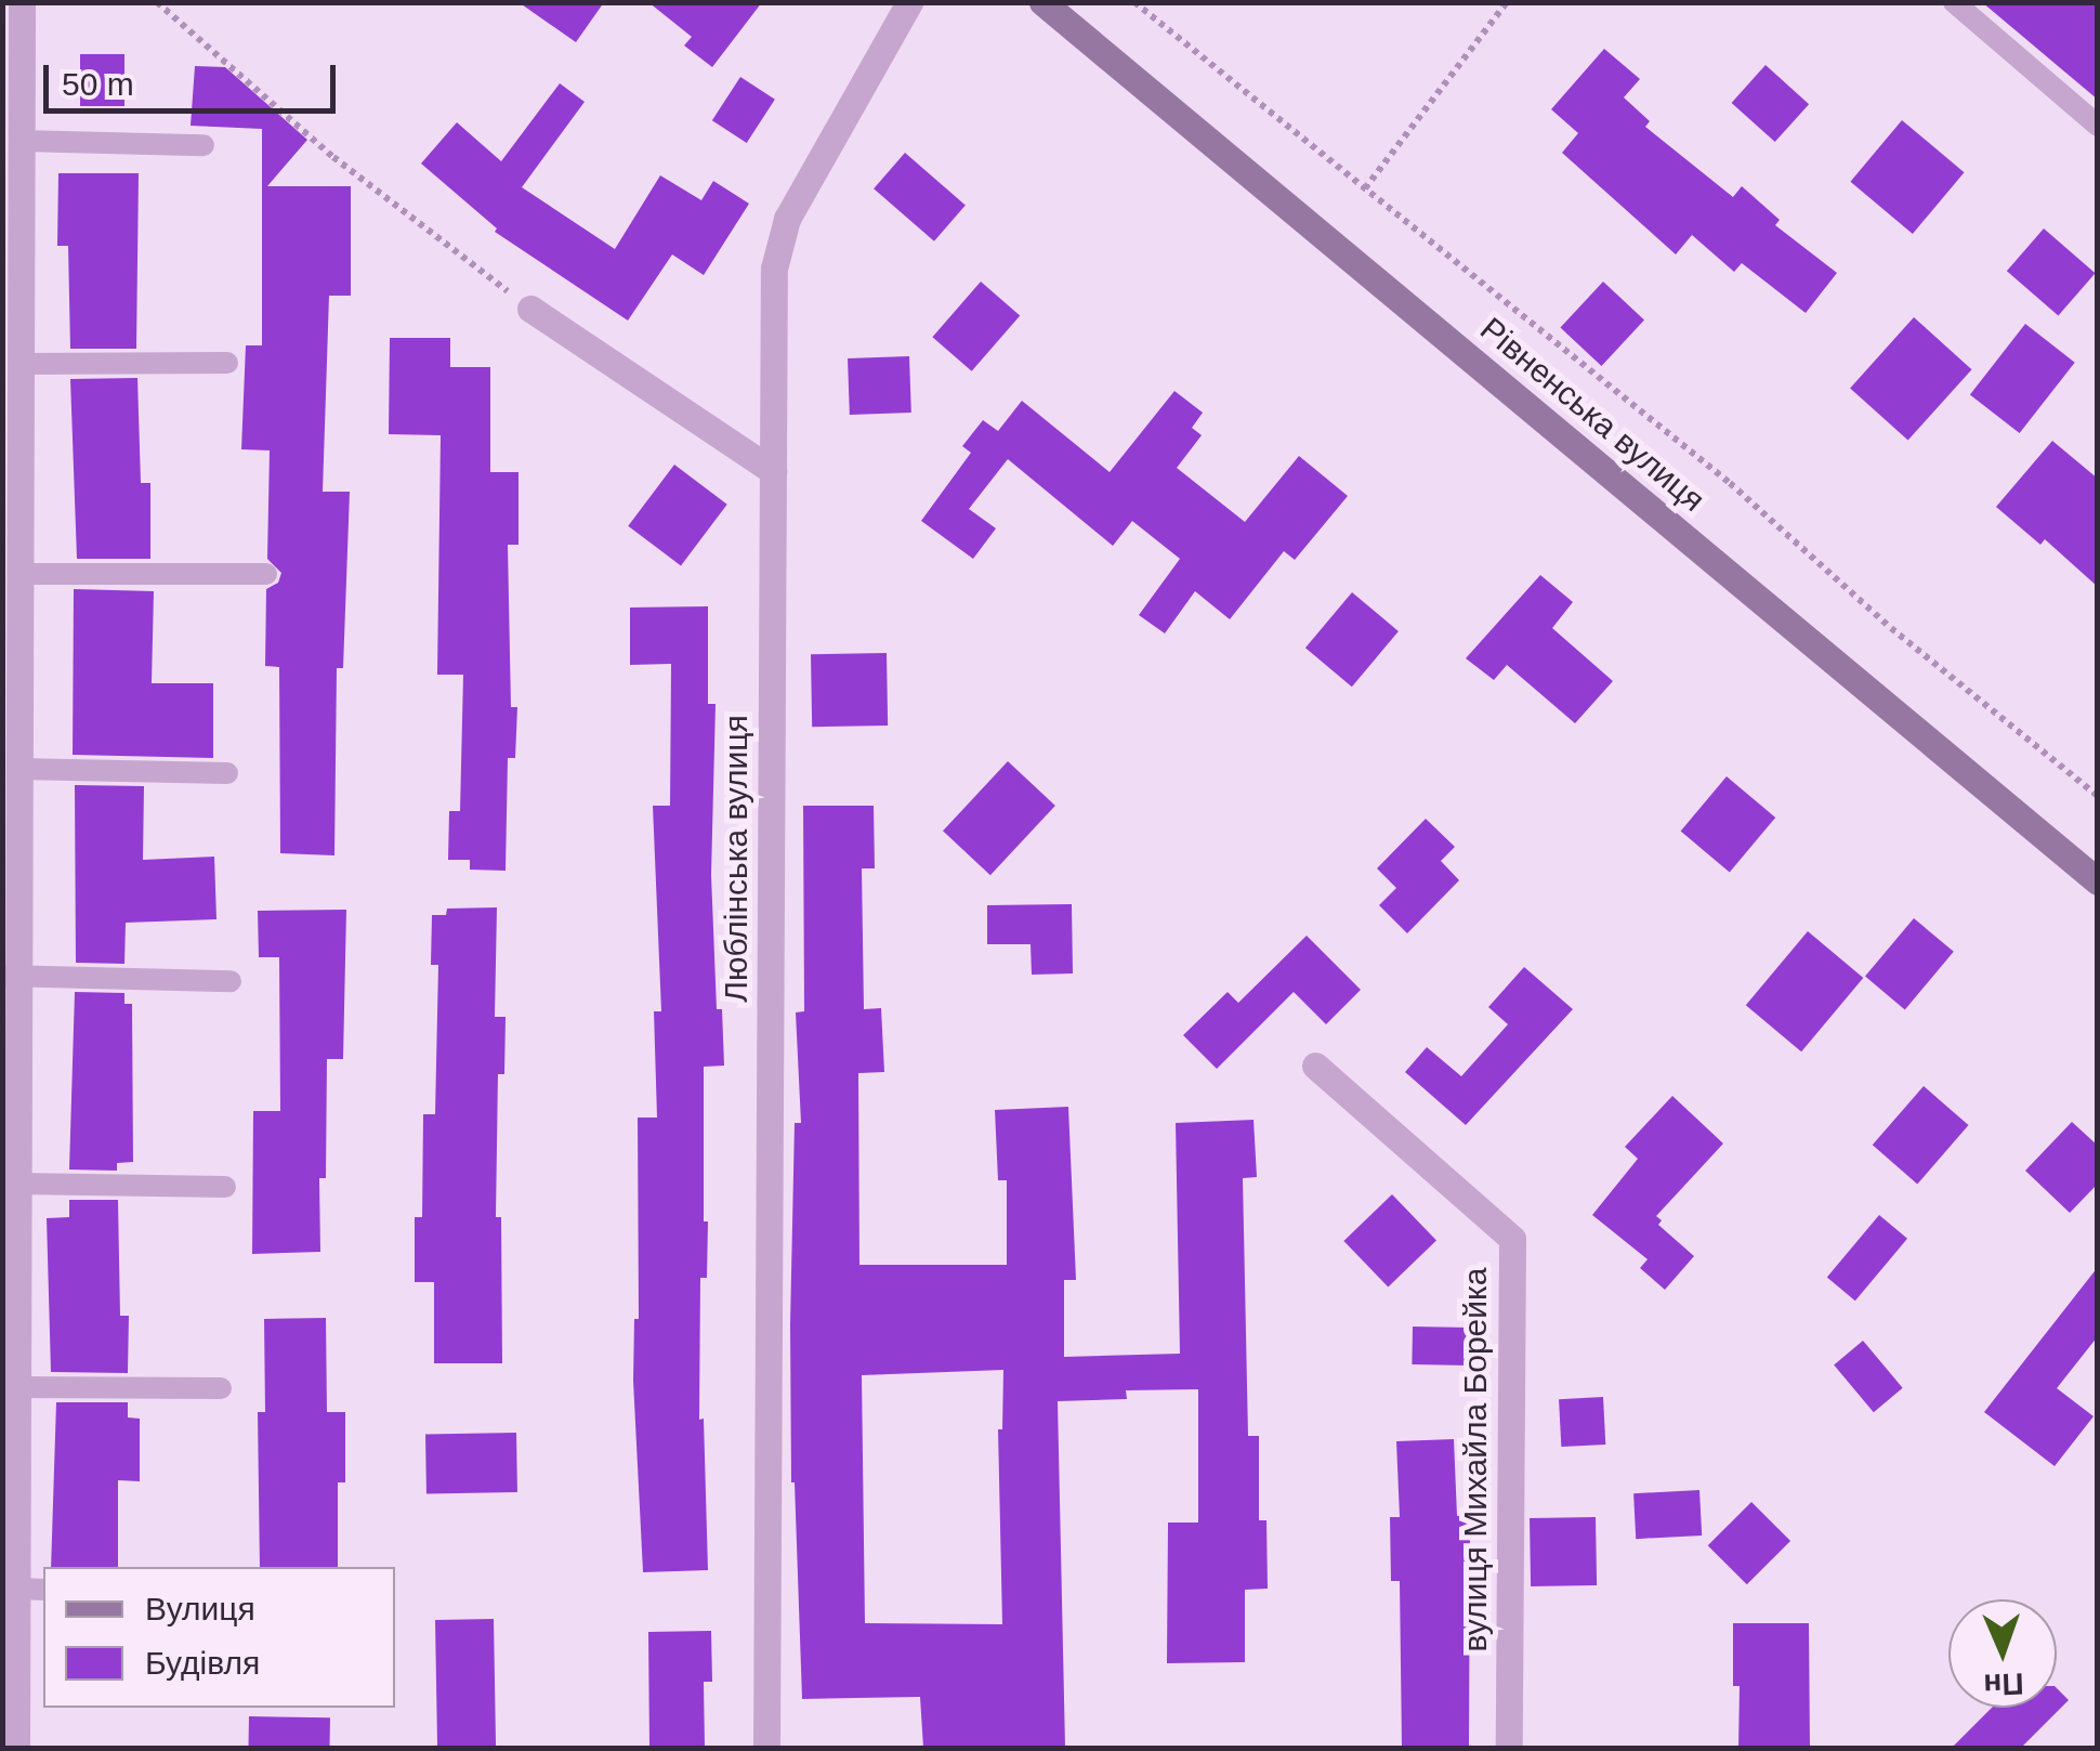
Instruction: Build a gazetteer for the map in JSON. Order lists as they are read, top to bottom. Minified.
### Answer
{"streets":{"main road":["Рівненська вулиця"],"street":["Люблінська вулиця","вулиця Михайла Борейка"]},"legend":["Вулиця","Будівля"],"scale_bar":"50 m","north":"bottom"}
